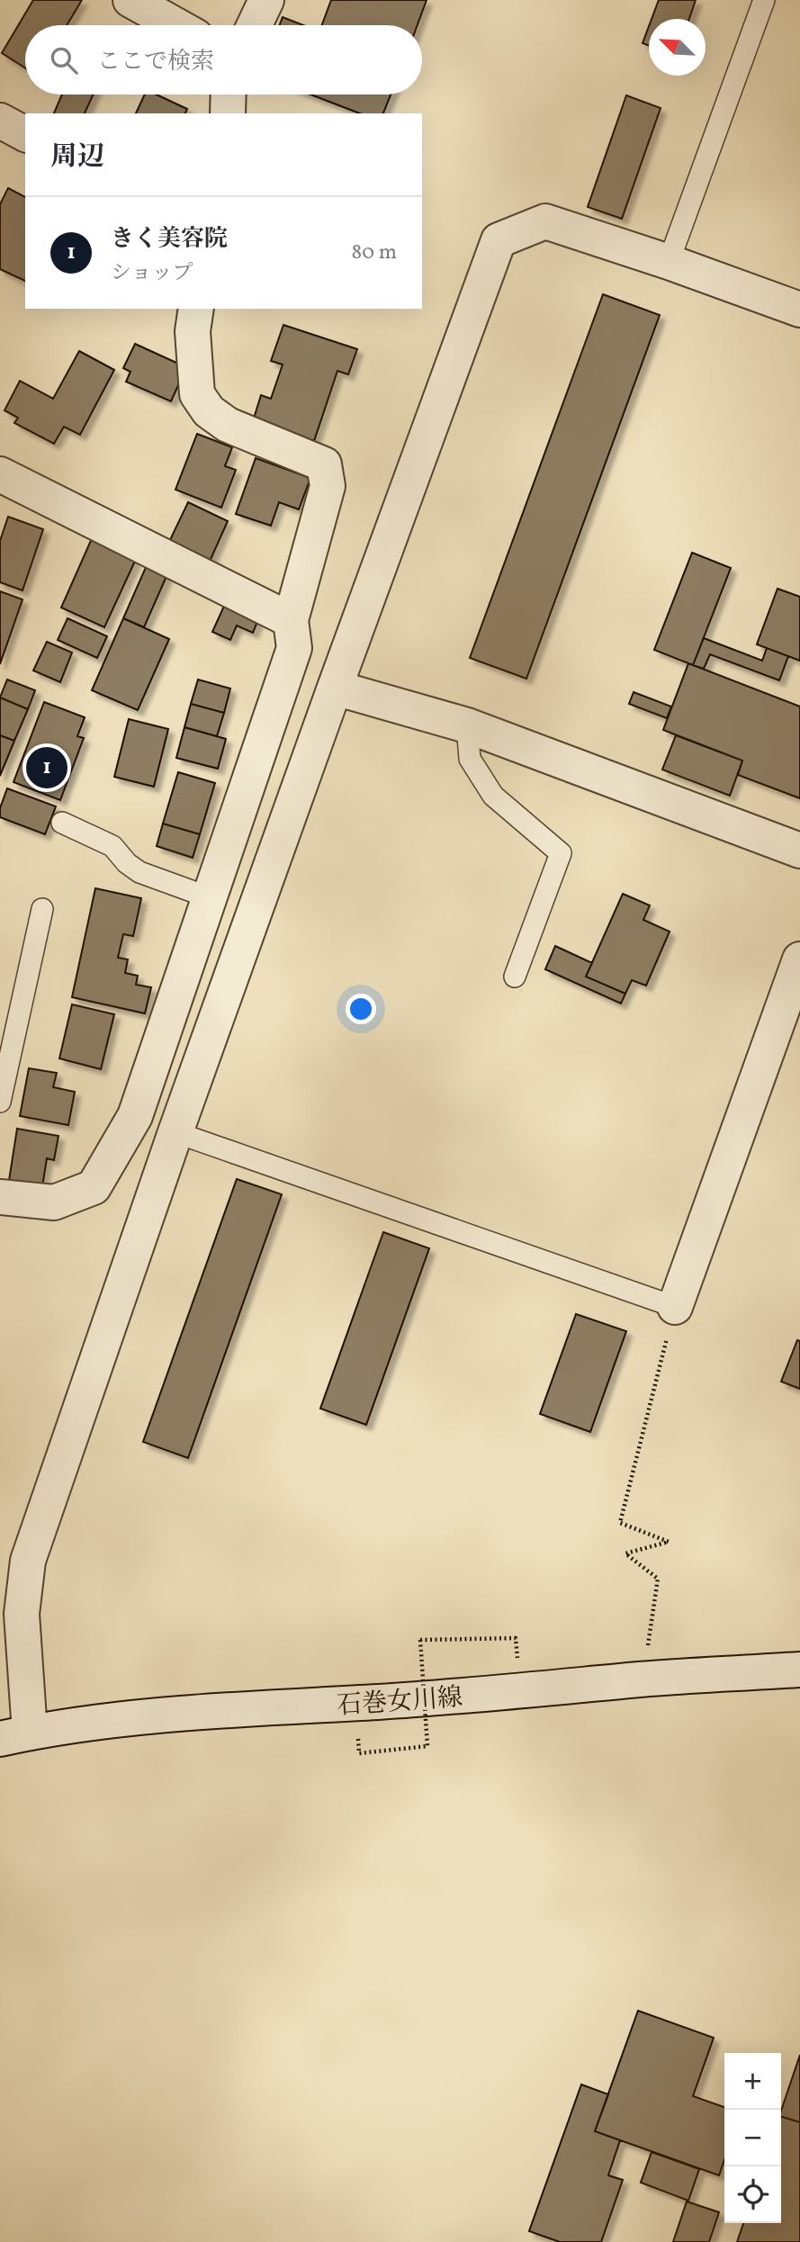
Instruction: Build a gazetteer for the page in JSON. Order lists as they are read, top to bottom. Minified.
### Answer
{"streets":{"street":["石巻女川線"]},"north":"top left","page":{"search":"ここで検索","heading":"周辺","list":[{"mark":"1","name":"きく美容院","note":"ショップ","value":"80 m"}],"pins":"1","map_buttons":["+","−"]}}
